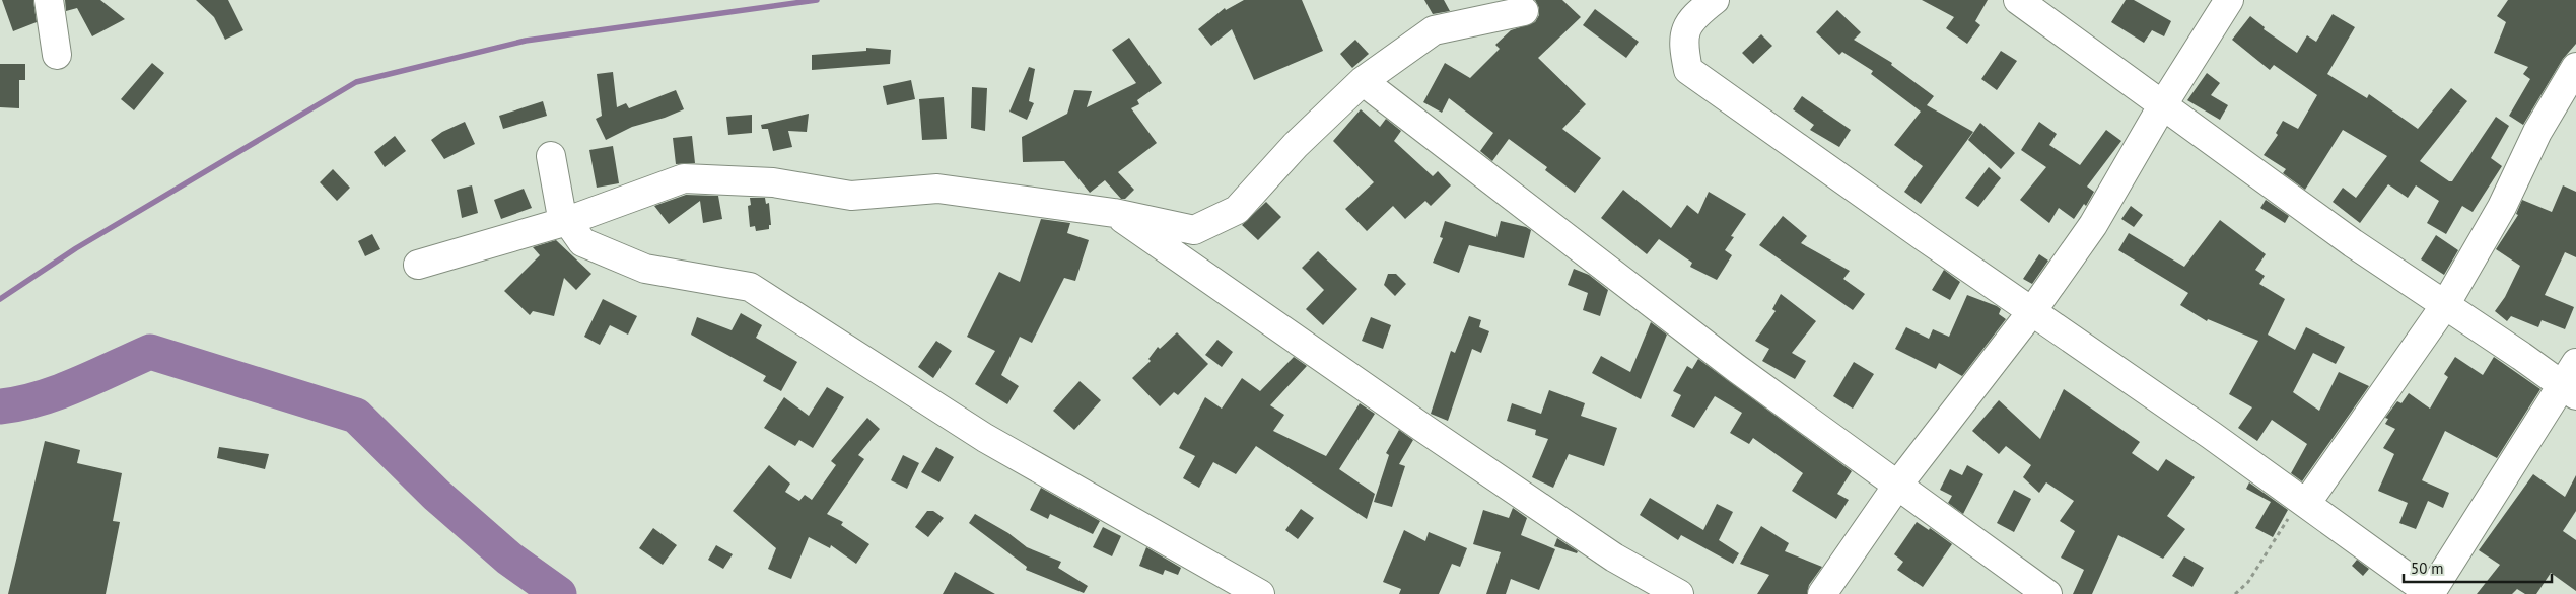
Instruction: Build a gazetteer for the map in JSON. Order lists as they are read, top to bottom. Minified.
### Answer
{"scale_bar":"50 m"}
